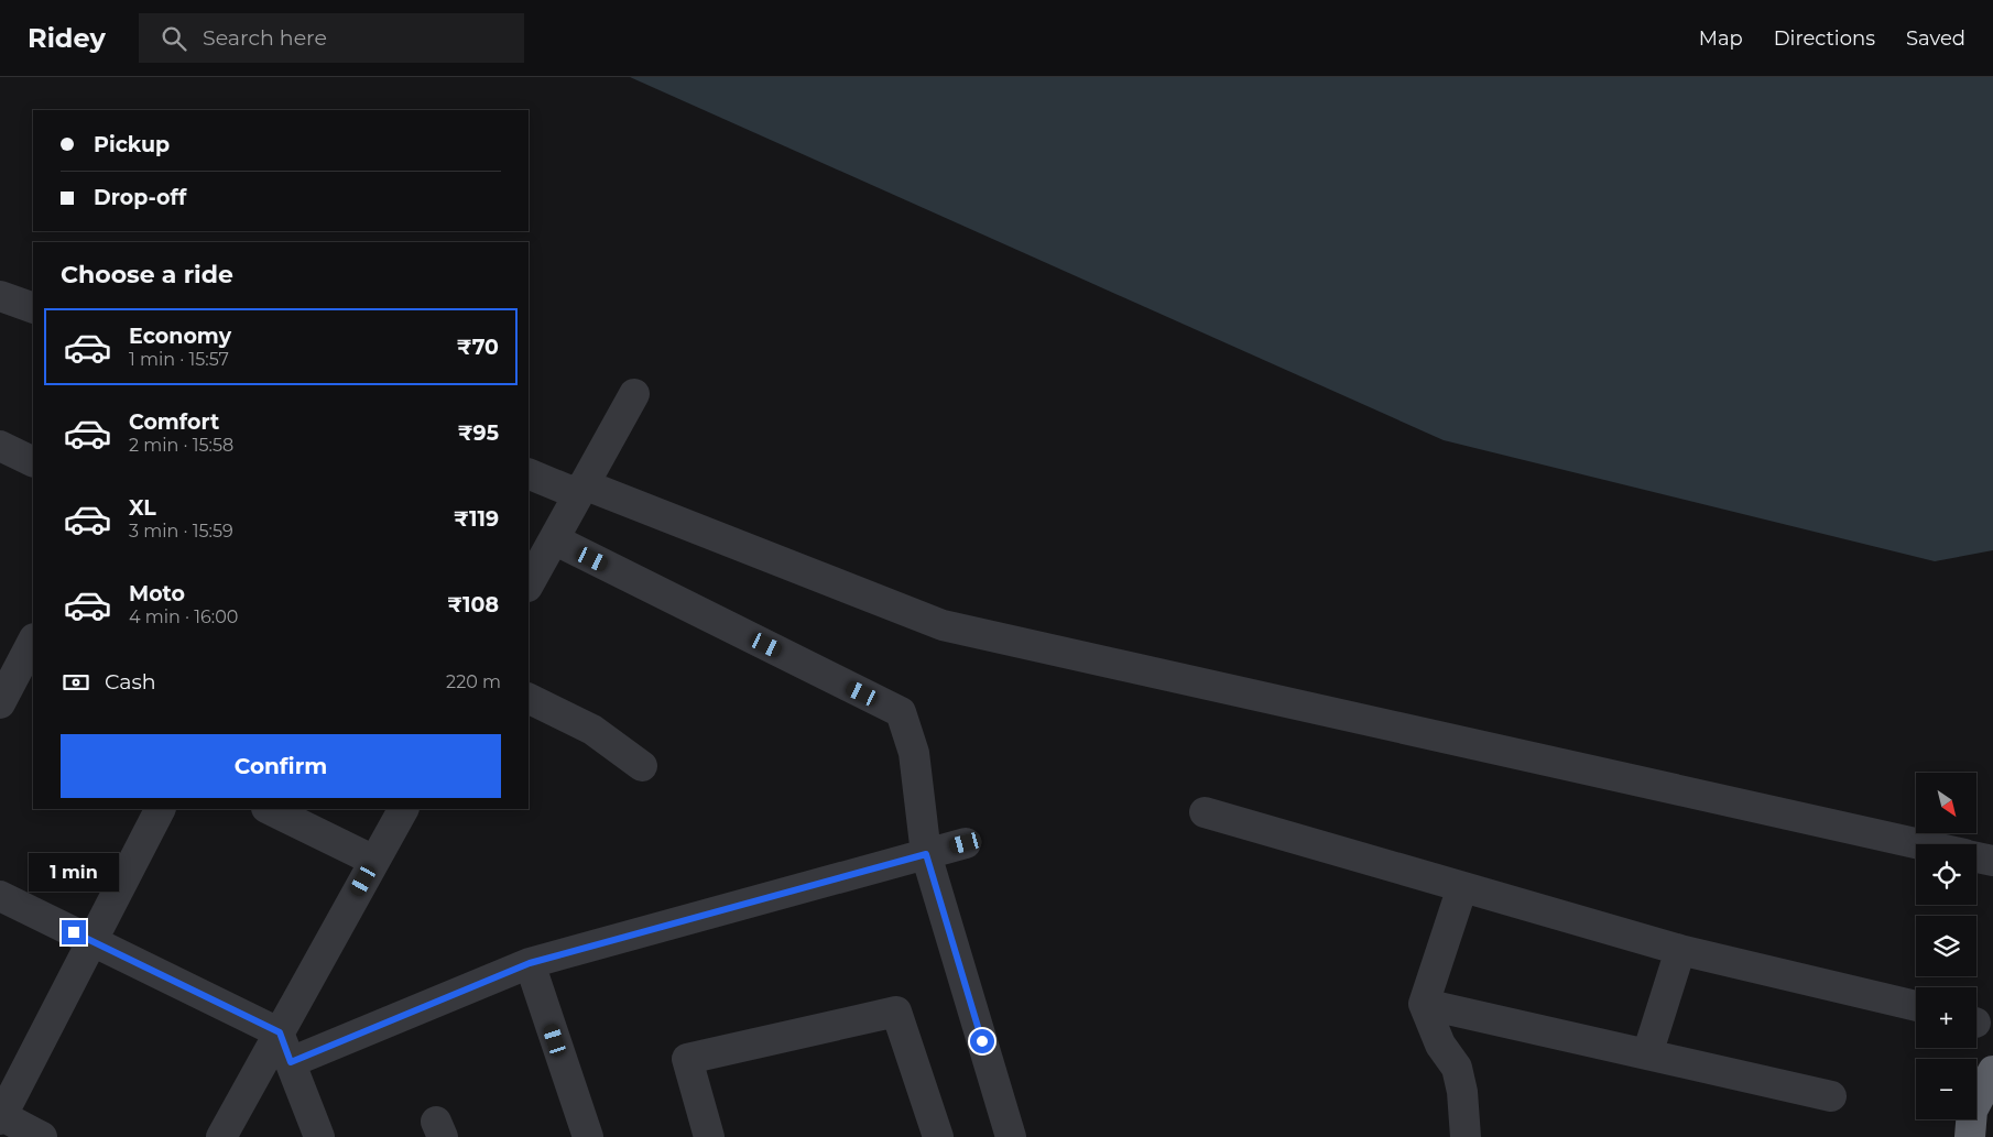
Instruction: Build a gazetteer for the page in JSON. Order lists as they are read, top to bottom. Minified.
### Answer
{"north":"bottom right","page":{"header":"Ridey","search":"Search here","nav":["Map","Directions","Saved"],"banner":["Pickup","Drop-off"],"heading":"Choose a ride","list":[{"name":"Economy","note":"1 min · 15:57","value":"₹70"},{"name":"Comfort","note":"2 min · 15:58","value":"₹95"},{"name":"XL","note":"3 min · 15:59","value":"₹119"},{"name":"Moto","note":"4 min · 16:00","value":"₹108"}],"pay":["Cash","220 m"],"buttons":"Confirm","map_buttons":["+","−"],"bubble":"1 min"}}
